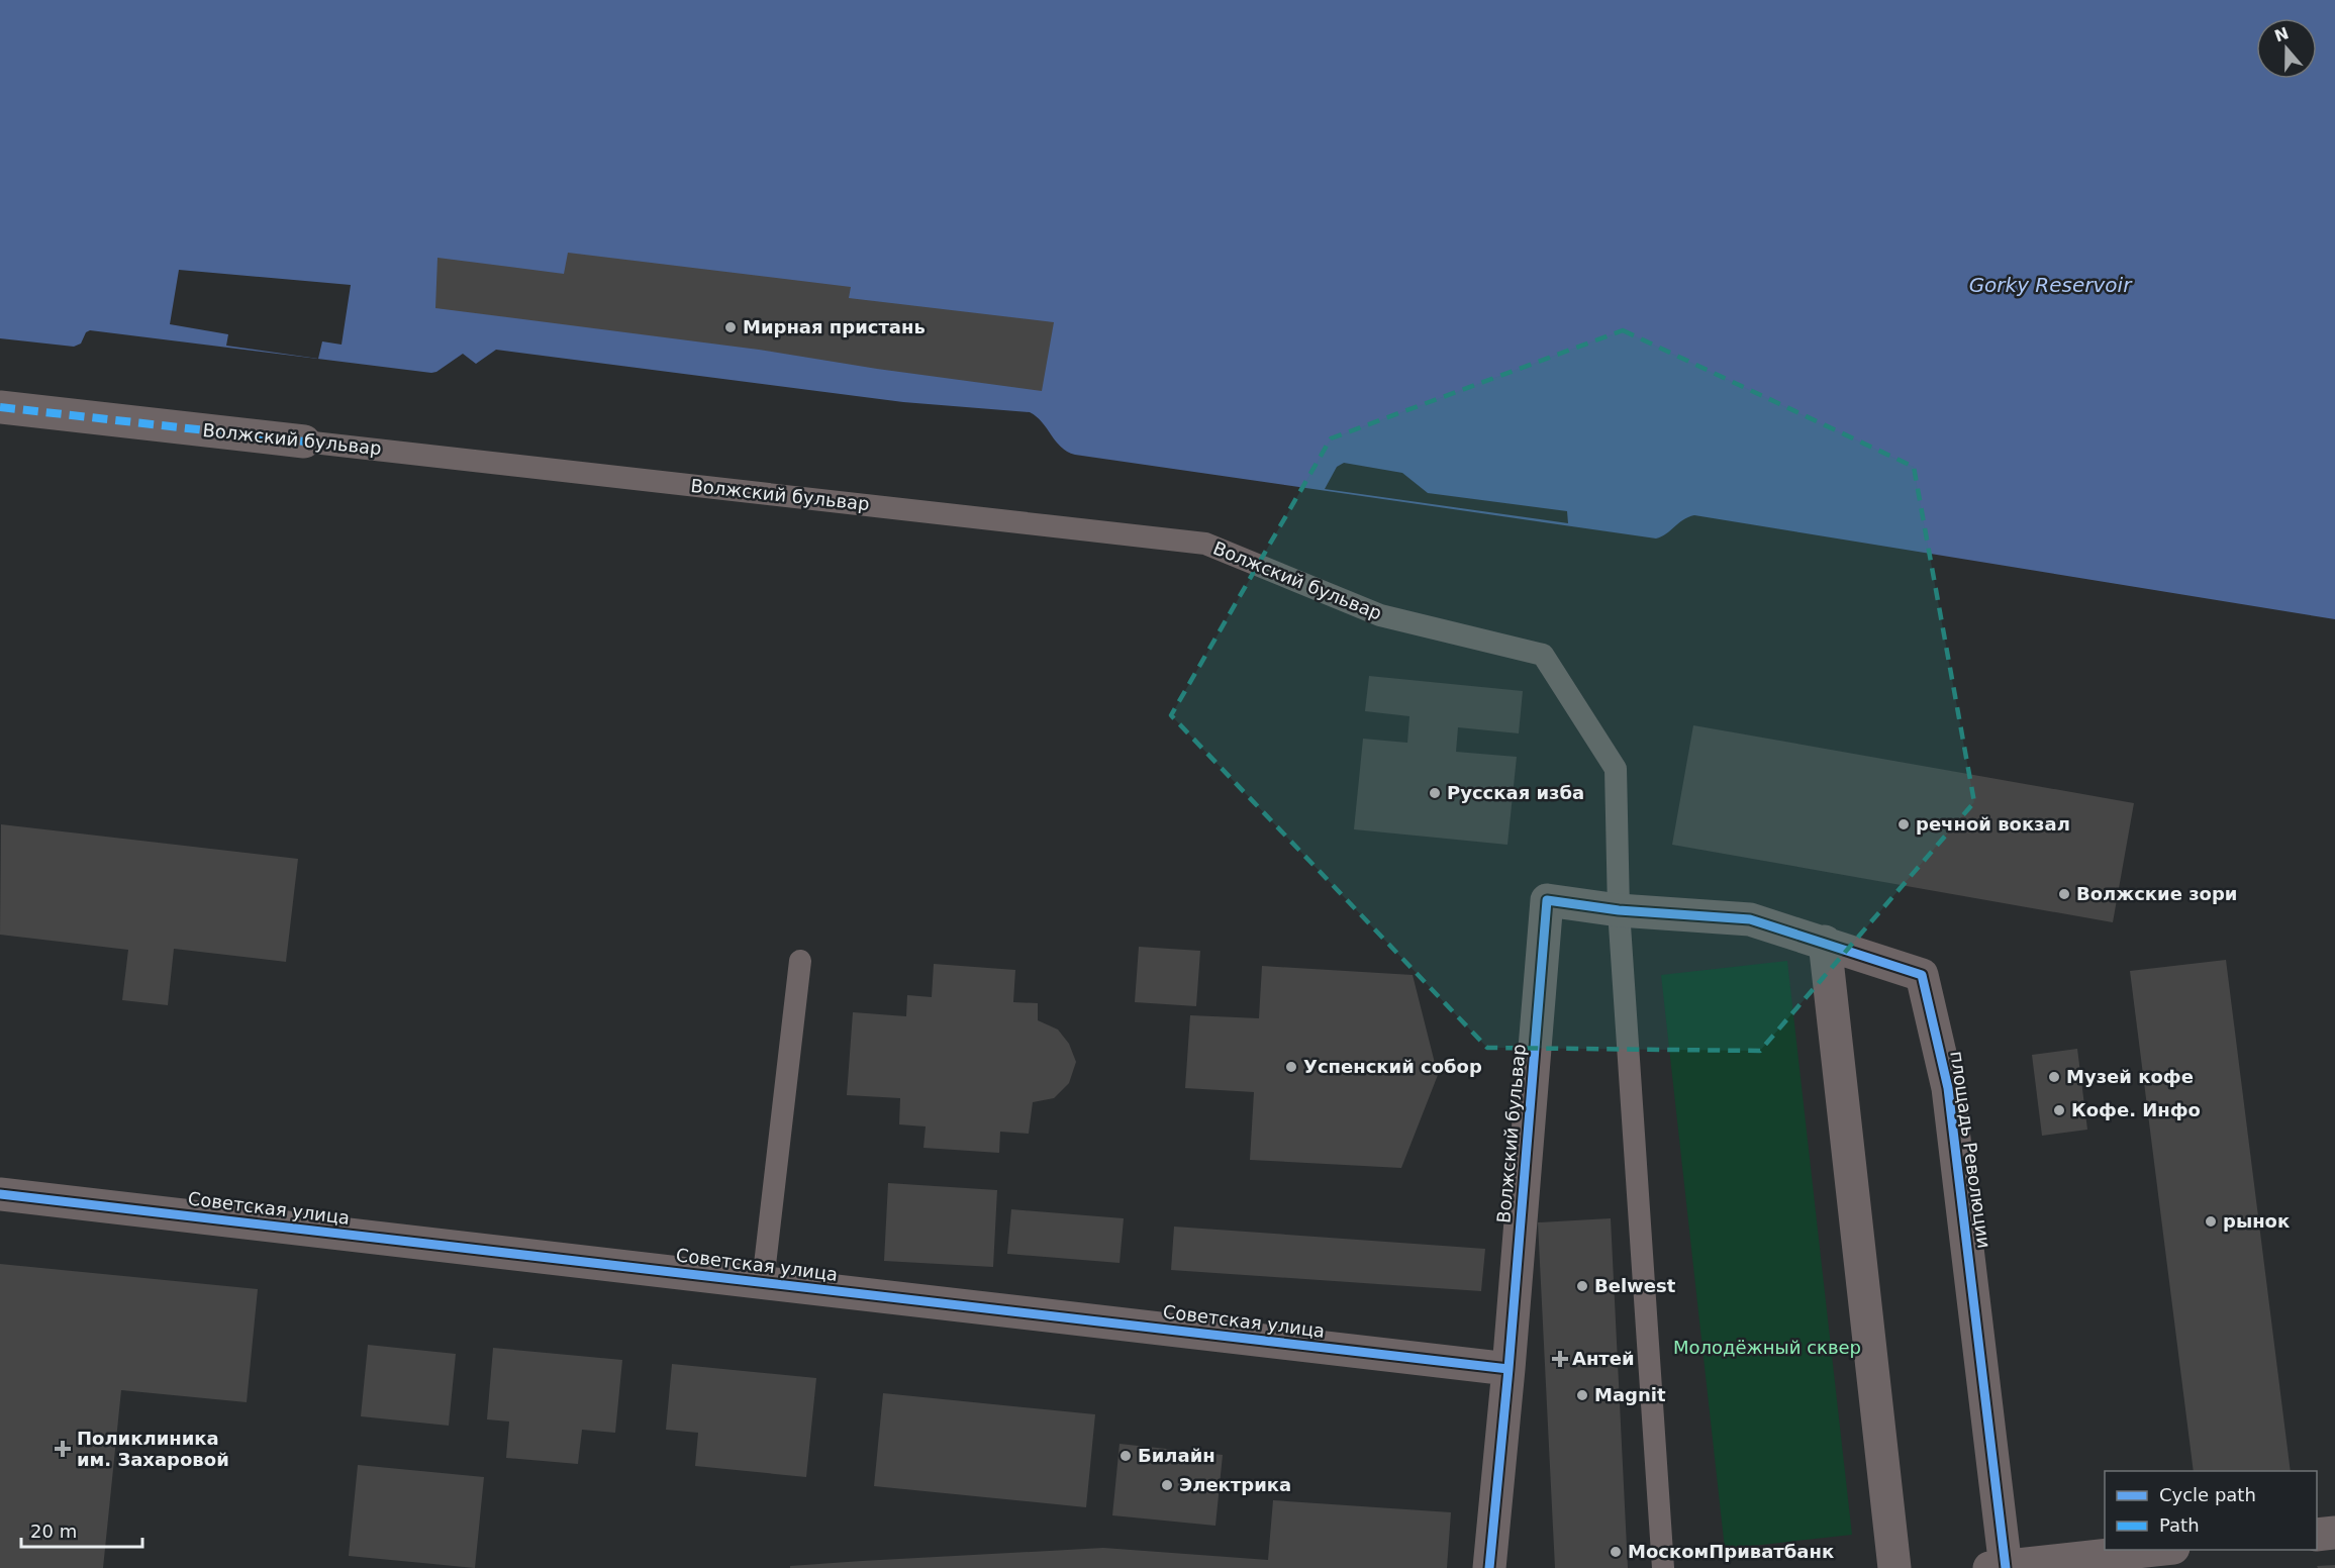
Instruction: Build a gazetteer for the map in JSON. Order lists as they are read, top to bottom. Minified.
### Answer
{"streets":{"street":["Волжский бульвар","площадь Революции","Советская улица"]},"crossings":[["Волжский бульвар","площадь Революции"],["Волжский бульвар","Советская улица"]],"water":["Gorky Reservoir"],"parks":["Молодёжный сквер"],"places":{"other":["Мирная пристань","Русская изба","речной вокзал","Волжские зори","Успенский собор","Музей кофе","Кофе. Инфо","рынок","Belwest","Magnit","Билайн","Электрика","МоскомПриватбанк"],"health":["Антей","Поликлиника им. Захаровой"]},"legend":["Cycle path","Path"],"scale_bar":"20 m","north":"top"}
